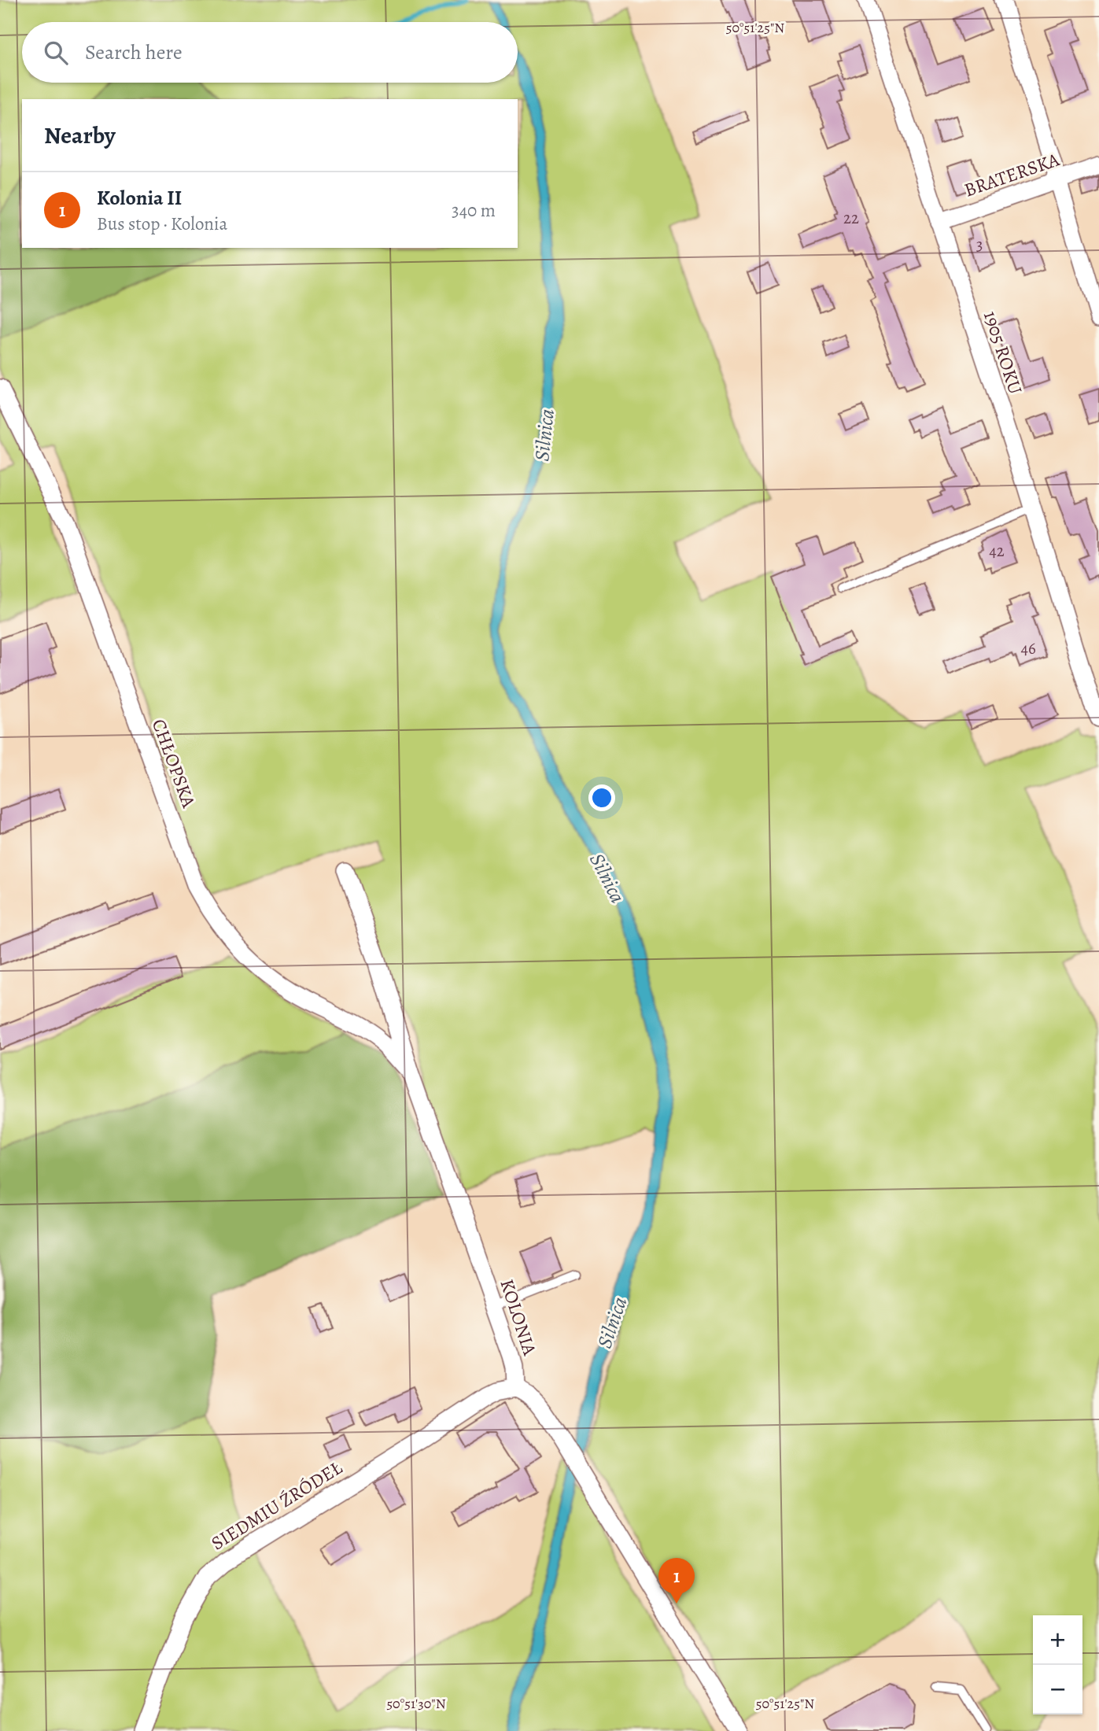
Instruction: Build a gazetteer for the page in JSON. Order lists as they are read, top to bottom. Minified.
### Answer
{"streets":{"street":["BRATERSKA","1905 ROKU","CHŁOPSKA","KOLONIA","SIEDMIU ŹRÓDEŁ"]},"crossings":[["BRATERSKA","1905 ROKU"],["CHŁOPSKA","KOLONIA"],["KOLONIA","SIEDMIU ŹRÓDEŁ"]],"water":["Silnica"],"house_numbers":["22","3","42","46"],"page":{"search":"Search here","heading":"Nearby","list":[{"mark":"1","name":"Kolonia II","note":"Bus stop · Kolonia","value":"340 m"}],"pins":"1","map_buttons":["+","−"]},"coordinates":["50°51'25\"N","50°51'30\"N"]}
